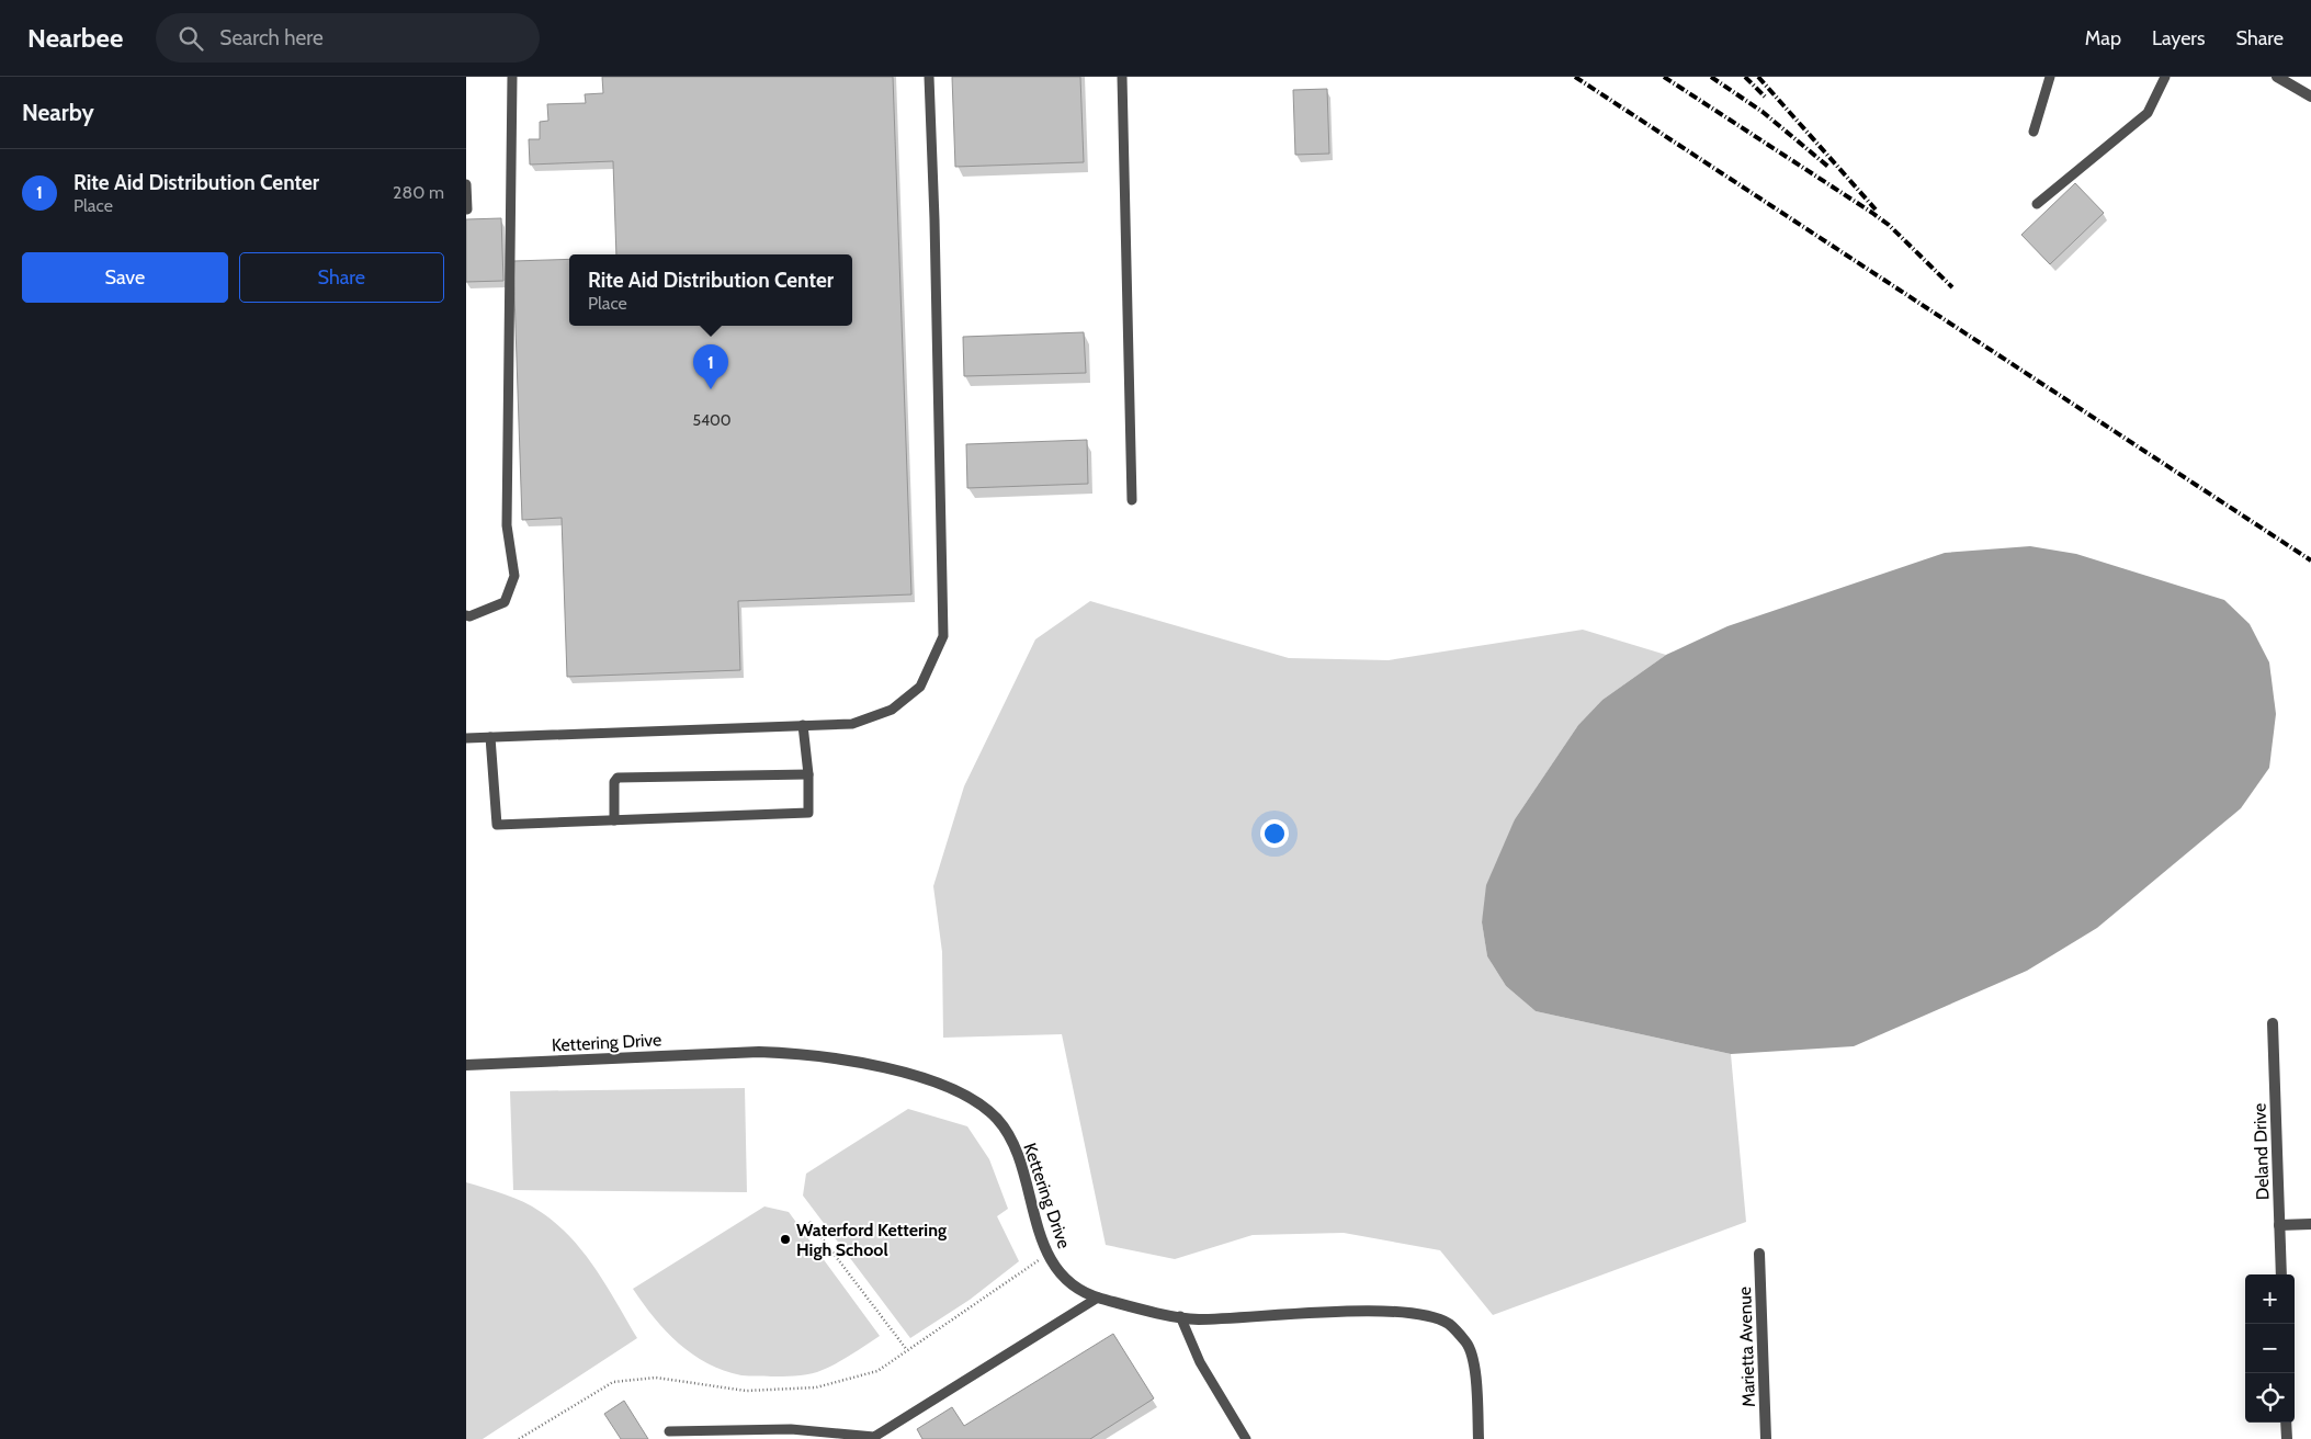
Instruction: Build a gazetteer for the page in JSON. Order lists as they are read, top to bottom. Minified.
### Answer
{"streets":{"street":["Kettering Drive","Deland Drive","Marietta Avenue"]},"places":["Waterford Kettering High School"],"house_numbers":["5400"],"page":{"header":"Nearbee","search":"Search here","nav":["Map","Layers","Share"],"heading":"Nearby","list":[{"mark":"1","name":"Rite Aid Distribution Center","note":"Place","value":"280 m"}],"buttons":["Save","Share"],"popup":["Rite Aid Distribution Center","Place"],"pins":"1","map_buttons":["+","−"]}}
